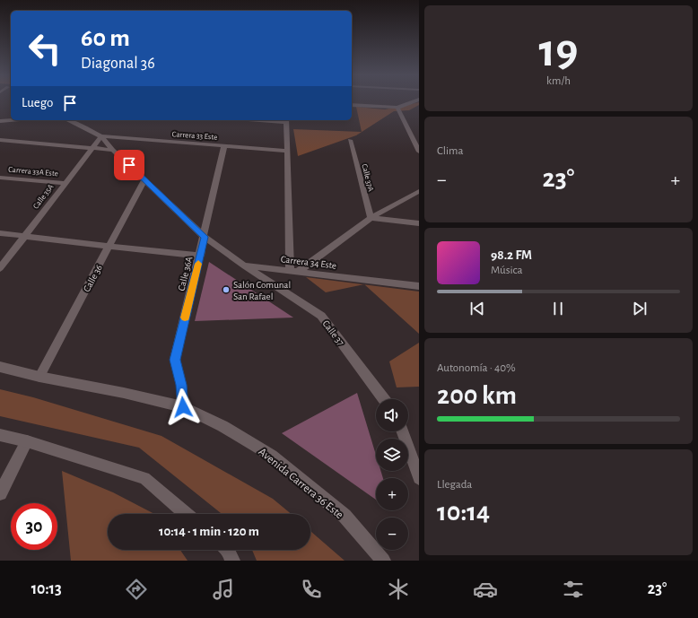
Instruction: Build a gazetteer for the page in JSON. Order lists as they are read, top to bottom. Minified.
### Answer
{"streets":{"street":["Carrera 33 Este","Carrera 33A Este","Calle 37A","Calle 35A","Carrera 34 Este","Calle 36A","Calle 36","Calle 37","Avenida Carrera 36 Este"]},"crossings":[["Carrera 33 Este","Calle 35A"],["Carrera 33 Este","Calle 36A"],["Carrera 33A Este","Calle 35A"],["Carrera 34 Este","Calle 37"],["Calle 36A","Avenida Carrera 36 Este"],["Calle 36","Avenida Carrera 36 Este"]],"places":["Salón Comunal San Rafael"],"page":{"tile":[["19","km/h"],"Clima",["Autonomía · 40%","200 km"],["Llegada","10:14"]],"turn":["60 m","Diagonal 36"],"then":"Luego","heat":["−","23°","+"],"song":["98.2 FM","Música"],"map_buttons":["+","−"],"limit":"30","trip":"10:14 · 1 min · 120 m","tabs":["10:13","23°"]}}
